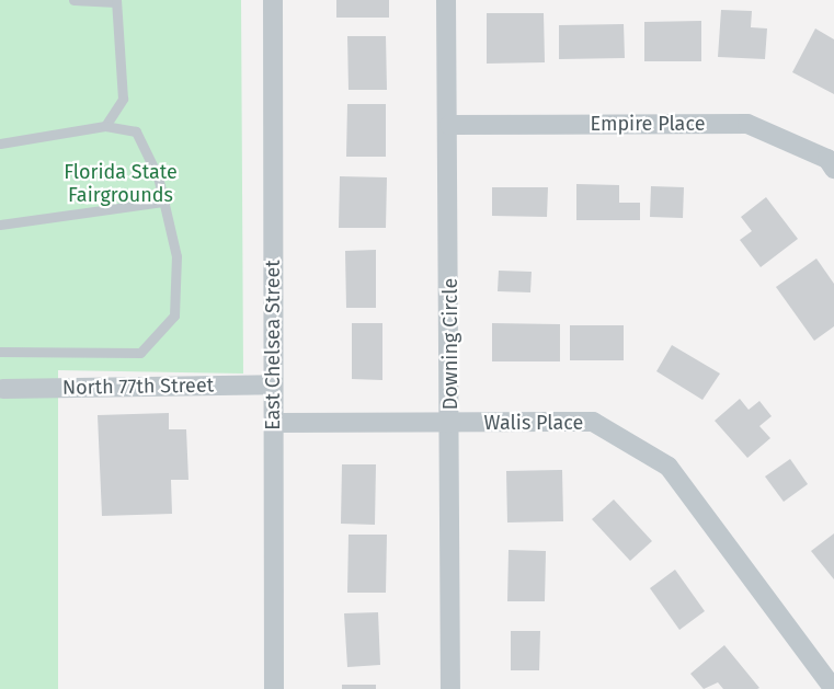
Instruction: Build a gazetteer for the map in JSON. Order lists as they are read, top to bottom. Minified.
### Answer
{"streets":{"street":["Empire Place","Downing Circle","East Chelsea Street","North 77th Street","Walis Place"]},"crossings":[["Empire Place","Downing Circle"],["Downing Circle","Walis Place"],["East Chelsea Street","North 77th Street"],["East Chelsea Street","Walis Place"]],"parks":["Florida State Fairgrounds"]}
